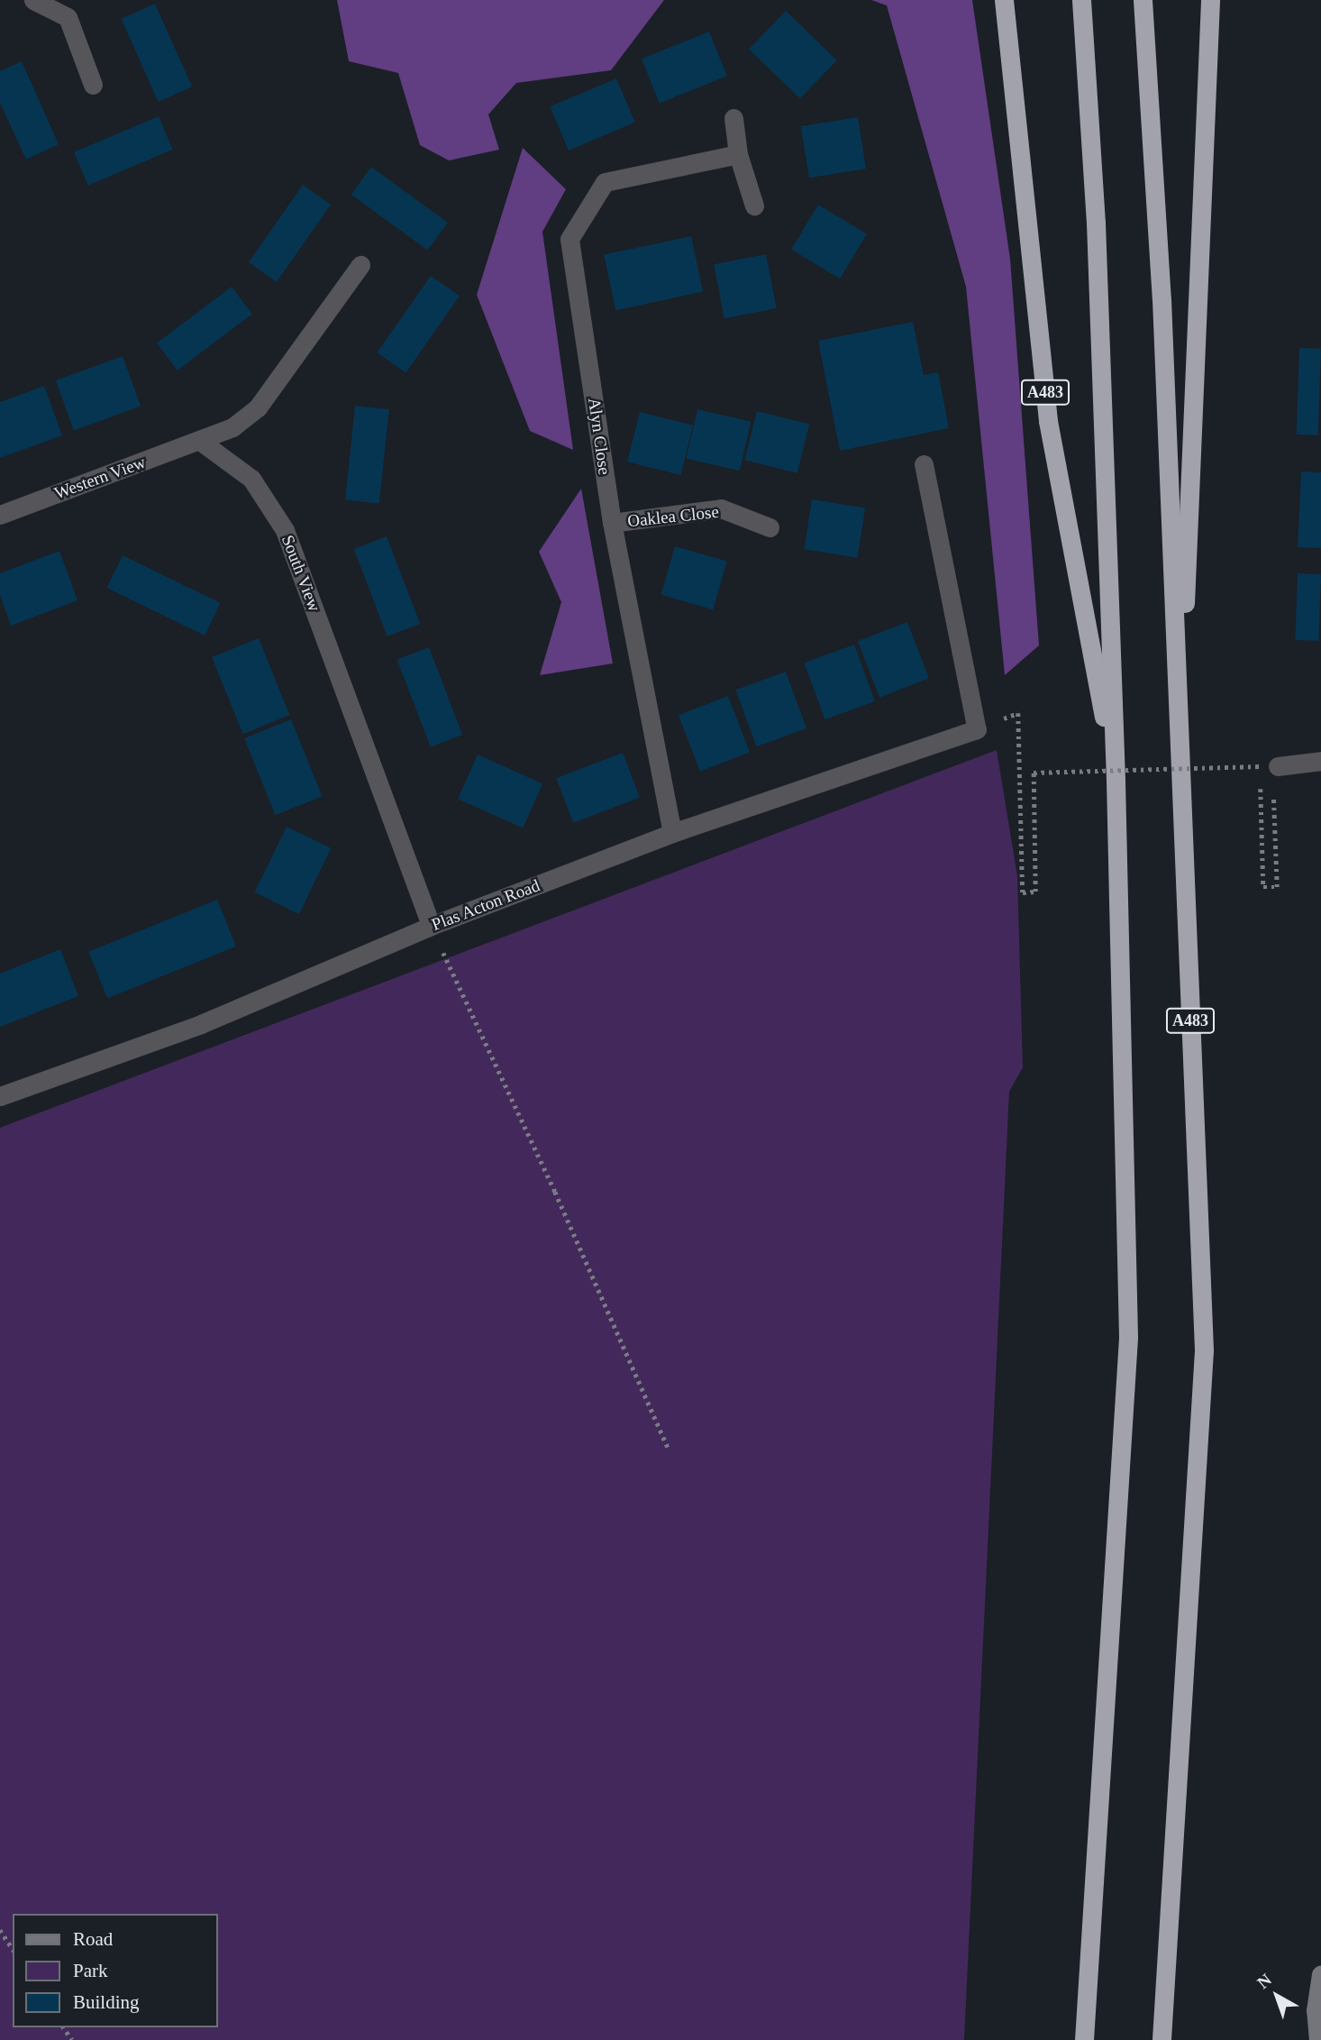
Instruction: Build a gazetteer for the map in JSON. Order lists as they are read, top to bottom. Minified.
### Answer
{"streets":{"highway":["A483"],"street":["Alyn Close","Western View","Oaklea Close","South View","Plas Acton Road"]},"crossings":[["Alyn Close","Oaklea Close"],["Alyn Close","Plas Acton Road"],["Western View","South View"],["South View","Plas Acton Road"]],"legend":["Road","Park","Building"],"north":"top left"}
